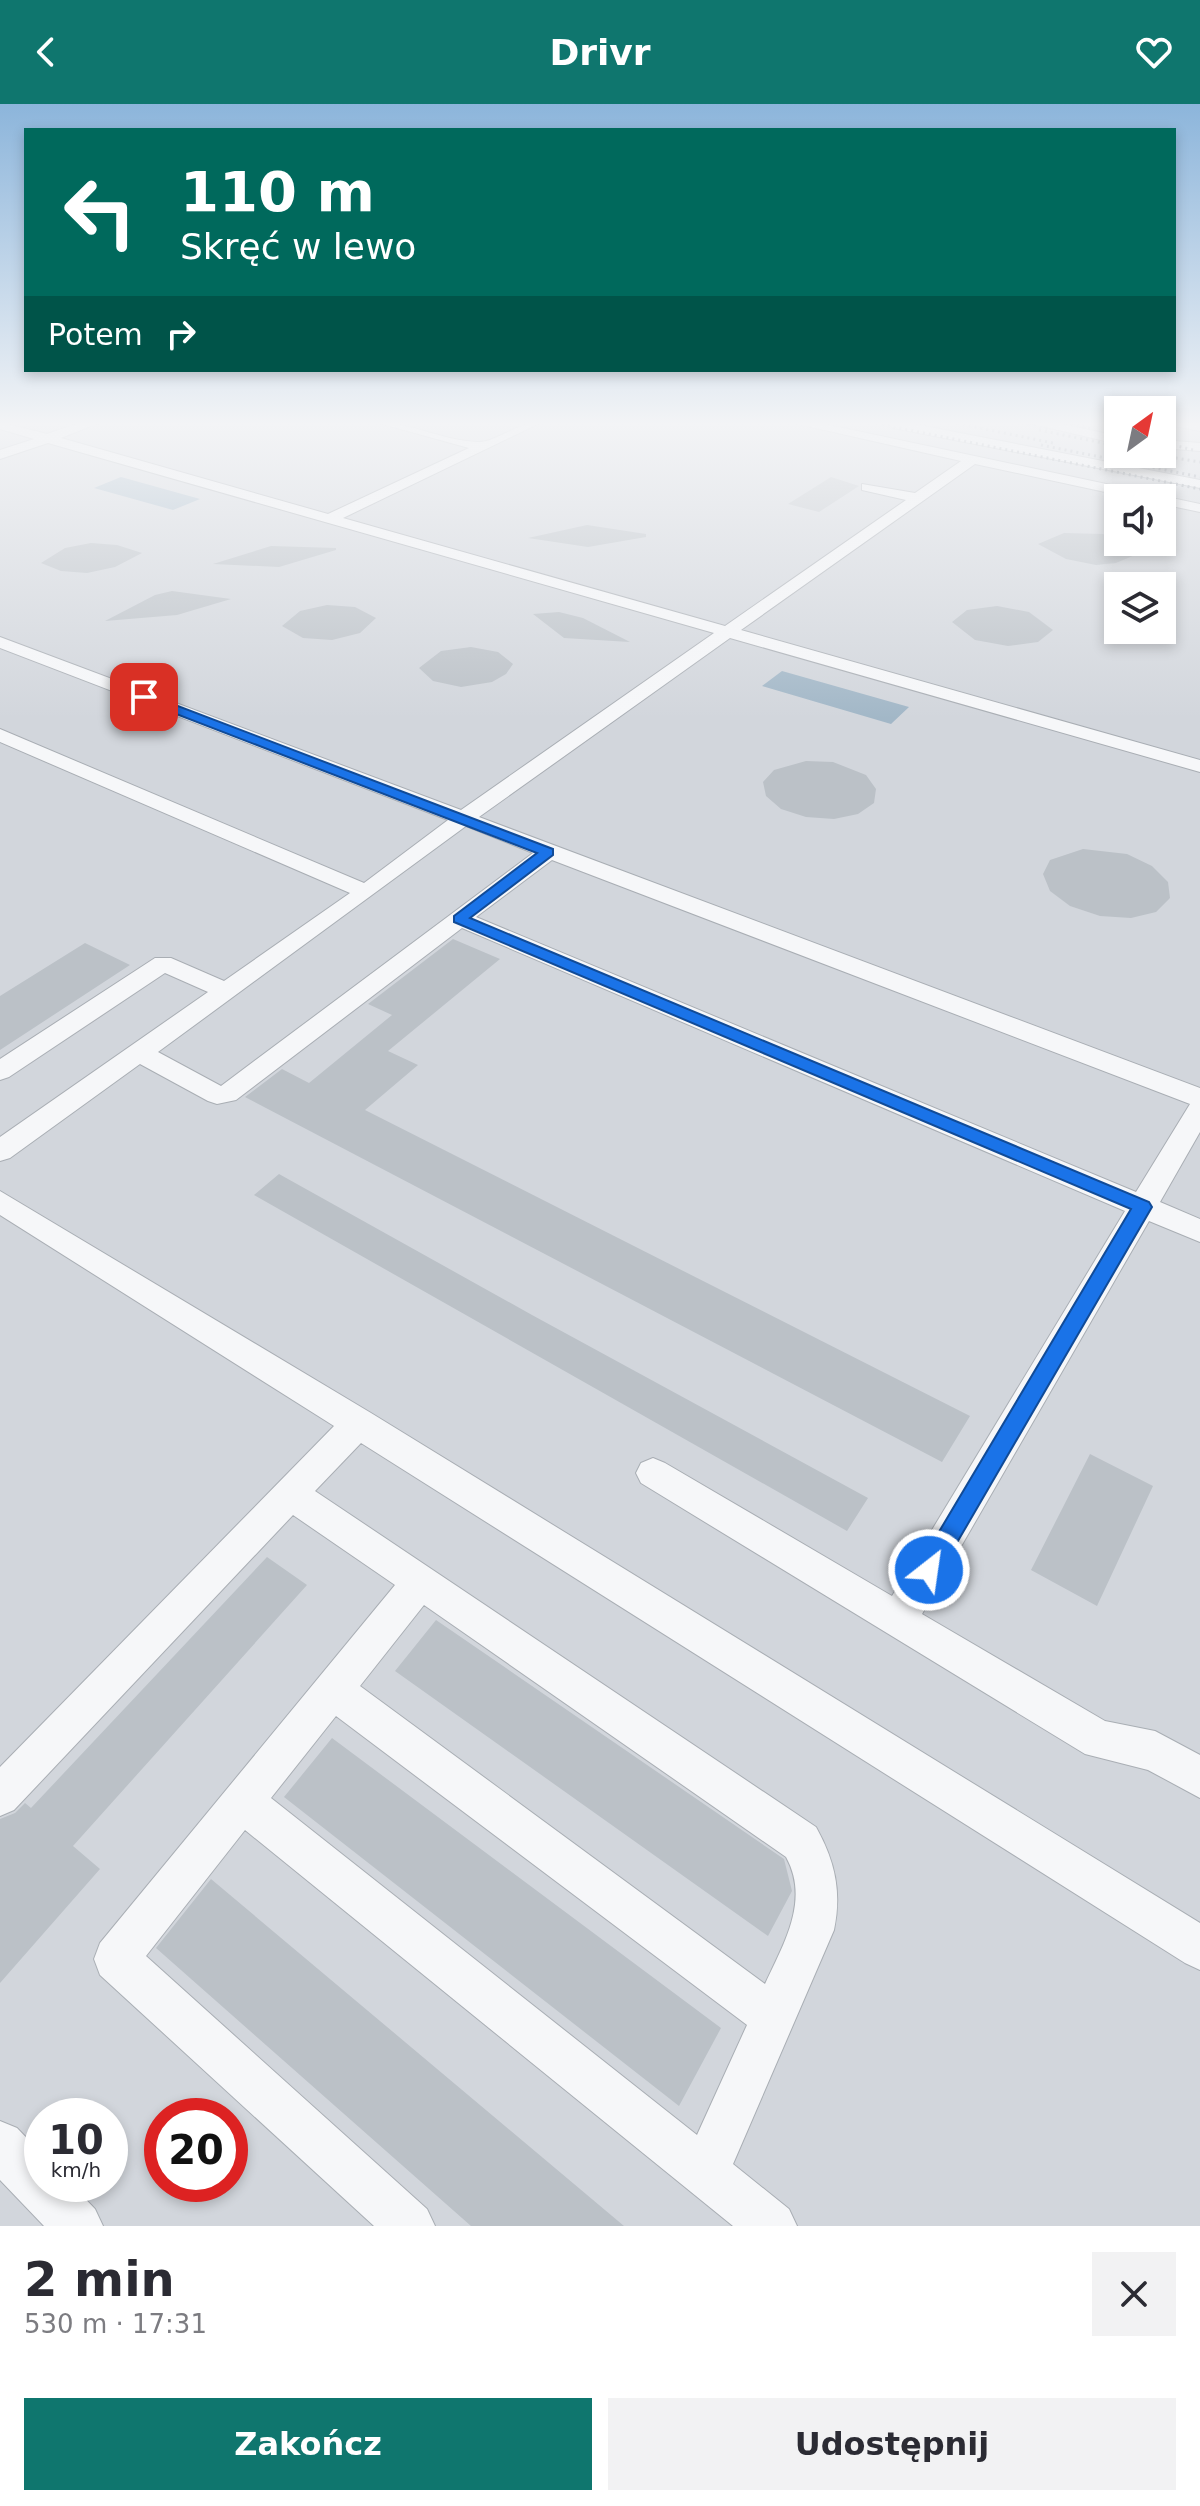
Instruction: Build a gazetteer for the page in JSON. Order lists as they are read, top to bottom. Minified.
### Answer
{"north":"top right","page":{"header":"Drivr","turn":["110 m","Skręć w lewo"],"then":"Potem","speed":"10 km/h","limit":"20","heading":["2 min","530 m · 17:31"],"buttons":["Zakończ","Udostępnij"]}}
